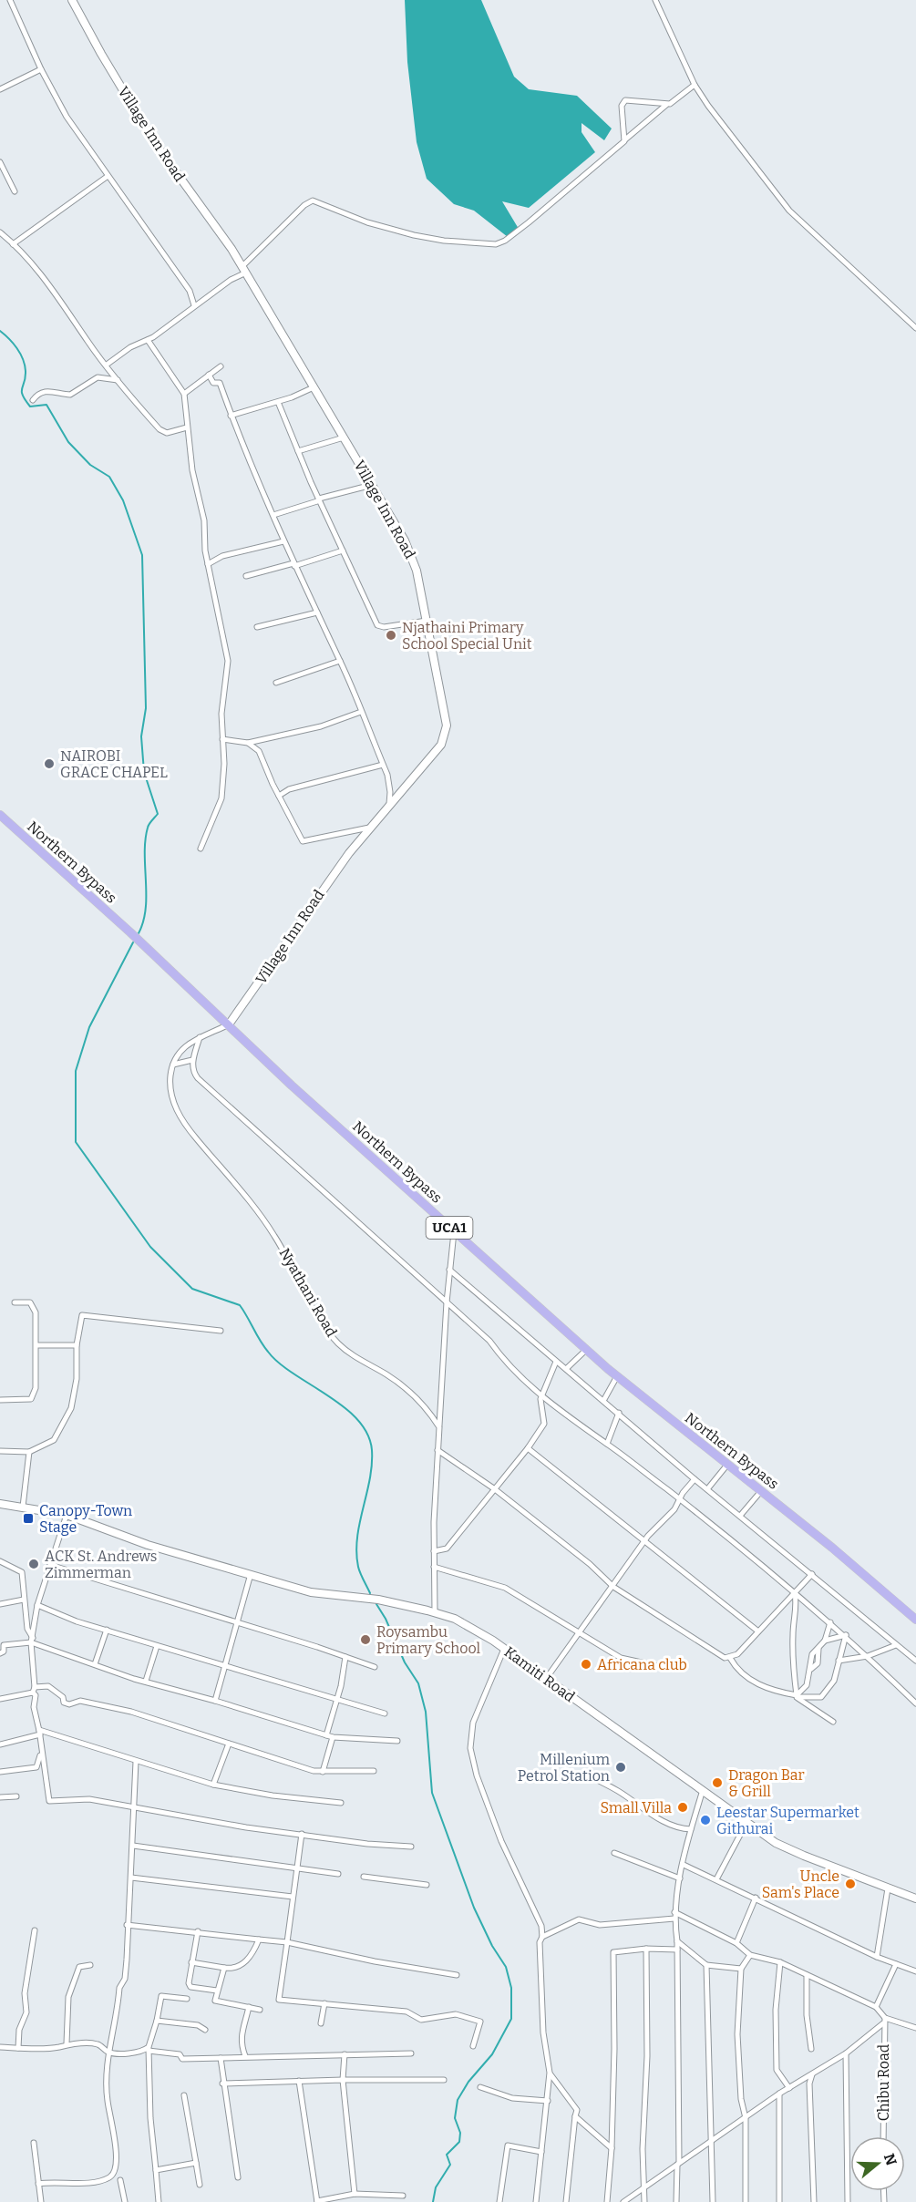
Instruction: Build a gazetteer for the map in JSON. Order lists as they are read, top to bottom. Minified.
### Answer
{"streets":{"main road":["Northern Bypass","UCA1"],"street":["Village Inn Road","Nyathani Road","Kamiti Road","Chibu Road"]},"crossings":[["Village Inn Road","Northern Bypass"]],"places":{"other":["Njathaini Primary School Special Unit","NAIROBI GRACE CHAPEL","ACK St. Andrews Zimmerman","Roysambu Primary School","Africana club","Millenium Petrol Station","Dragon Bar & Grill","Small Villa","Leestar Supermarket Githurai","Uncle Sam's Place"],"transit":["Canopy-Town Stage"]},"north":"right"}
